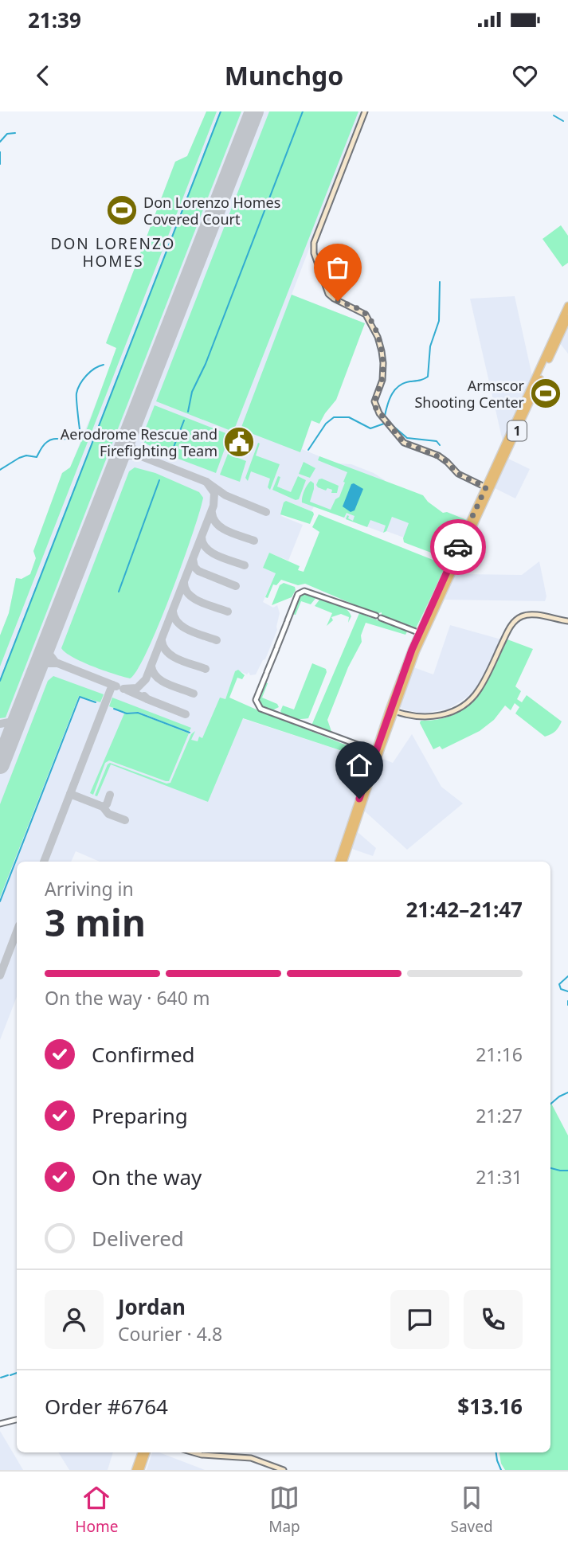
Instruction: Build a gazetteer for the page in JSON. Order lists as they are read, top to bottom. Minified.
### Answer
{"streets":{"highway":["1"]},"districts":["DON LORENZO HOMES"],"places":{"sports":["Don Lorenzo Homes Covered Court","Armscor Shooting Center"],"public building":["Aerodrome Rescue and Firefighting Team"]},"page":{"status":"21:39","header":"Munchgo","heading":["3 min","Arriving in","21:42–21:47"],"panel":["Jordan","Courier · 4.8","Order #6764","$13.16"],"bar":"On the way · 640 m","list":[["Confirmed","21:16"],["Preparing","21:27"],["On the way","21:31"],"Delivered"],"tabs":["Home","Map","Saved"]}}
